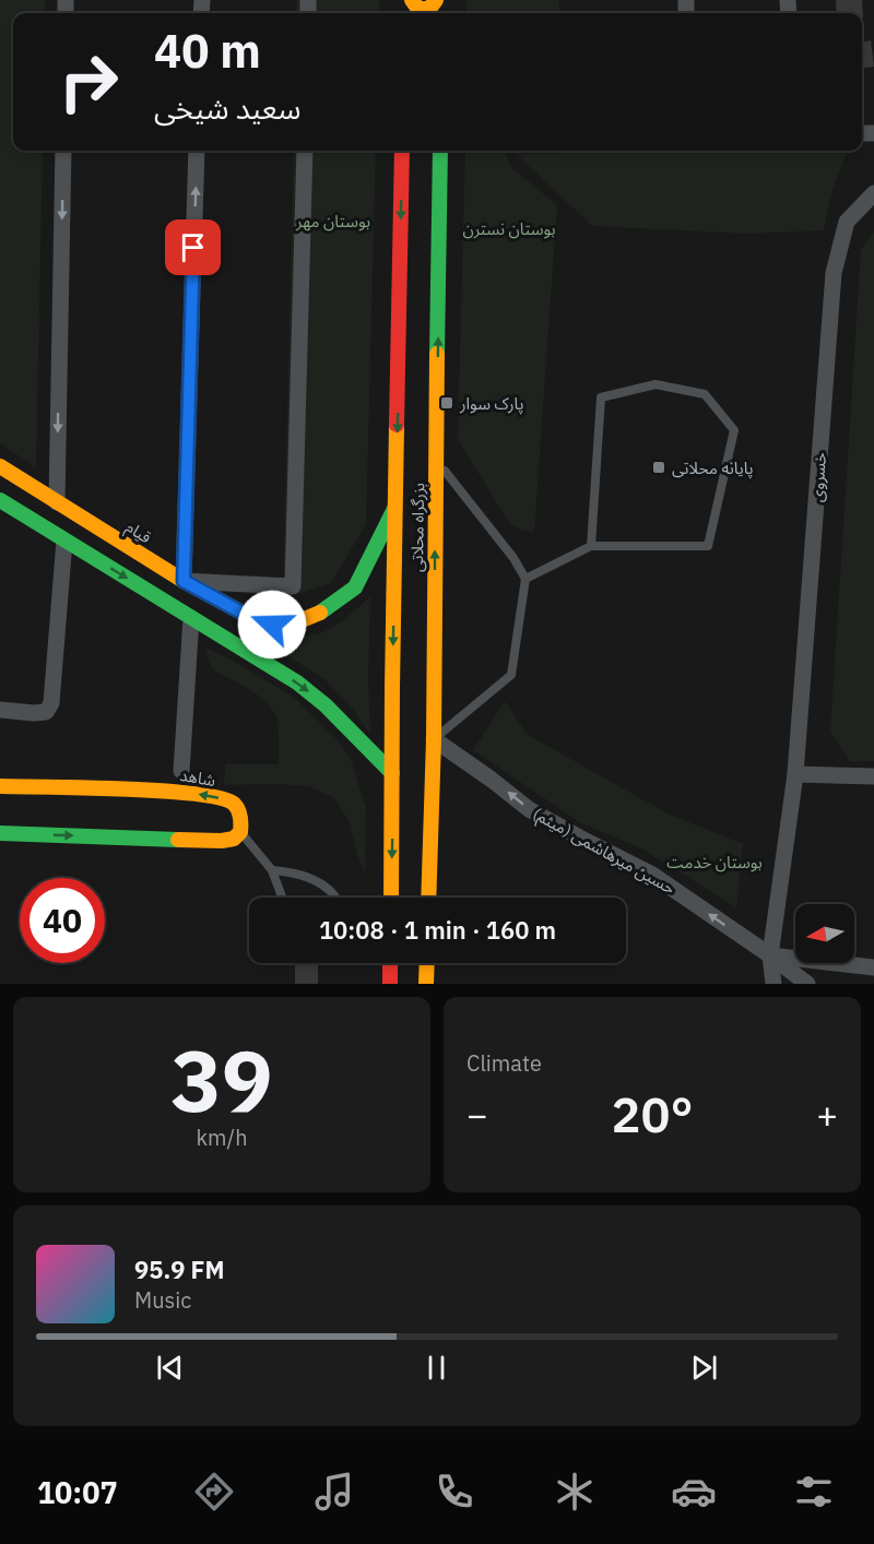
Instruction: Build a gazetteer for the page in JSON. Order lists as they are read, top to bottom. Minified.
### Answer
{"streets":{"main road":["بزرگراه محلاتی","قیام","شاهد"],"street":["خسروی","حسین میرهاشمی (میثم)"]},"crossings":[["خسروی","حسین میرهاشمی (میثم)"],["بزرگراه محلاتی","قیام"],["بزرگراه محلاتی","حسین میرهاشمی (میثم)"]],"one_way":["حسین میرهاشمی (میثم)"],"parks":["بوستان مهر","بوستان نسترن","بوستان خدمت"],"places":{"transit":["پارک سوار","پایانه محلاتی"]},"north":"left","page":{"turn":["40 m","سعید شیخی"],"limit":"40","trip":"10:08 · 1 min · 160 m","tile":[["39","km/h"],"Climate"],"heat":["−","20°","+"],"song":["95.9 FM","Music"],"tabs":"10:07"}}
